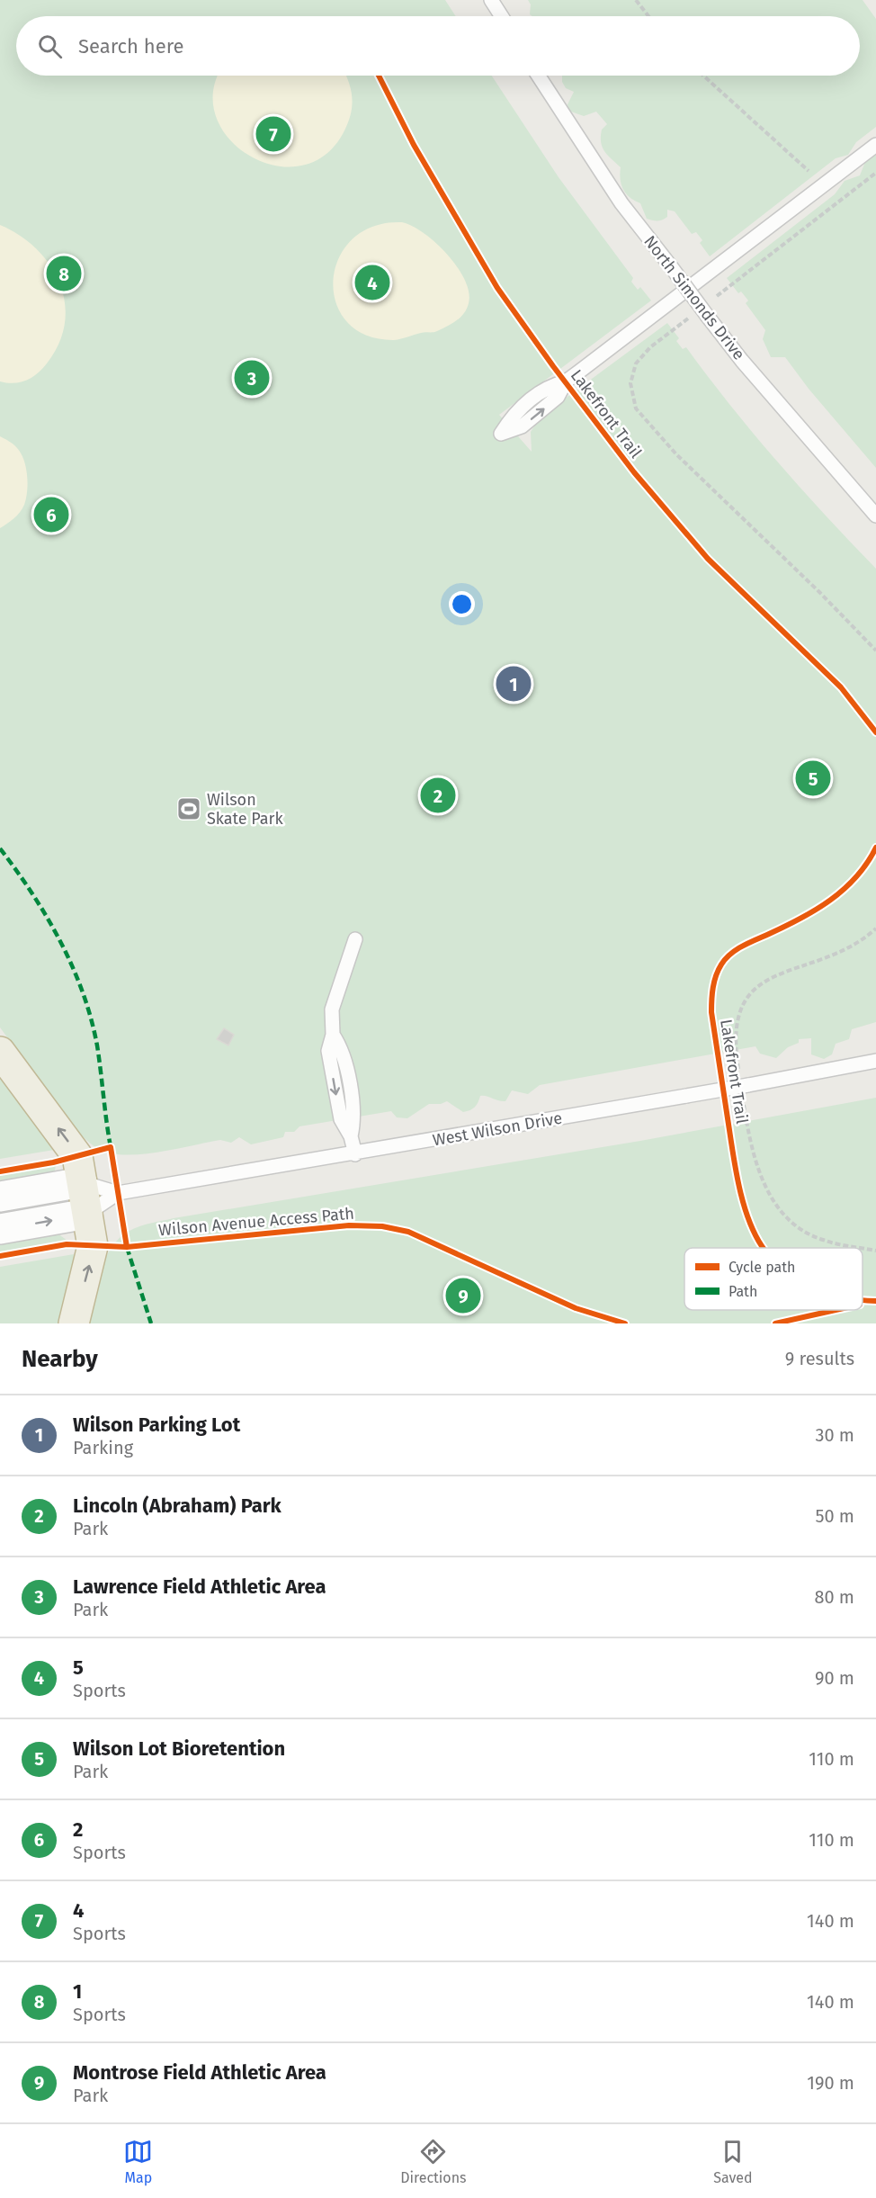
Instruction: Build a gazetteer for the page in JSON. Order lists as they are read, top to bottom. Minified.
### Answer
{"streets":{"street":["West Wilson Drive"],"lane":["North Simonds Drive"],"cycle path":["Lakefront Trail","Wilson Avenue Access Path"]},"places":{"sports":["Wilson Skate Park"]},"legend":["Cycle path","Path"],"page":{"search":"Search here","pins":["7","8","4","3","6","1","5","2","9"],"heading":["Nearby","9 results"],"list":[{"mark":"1","name":"Wilson Parking Lot","note":"Parking","value":"30 m"},{"mark":"2","name":"Lincoln (Abraham) Park","note":"Park","value":"50 m"},{"mark":"3","name":"Lawrence Field Athletic Area","note":"Park","value":"80 m"},{"mark":"4","name":"5","note":"Sports","value":"90 m"},{"mark":"5","name":"Wilson Lot Bioretention","note":"Park","value":"110 m"},{"mark":"6","name":"2","note":"Sports","value":"110 m"},{"mark":"7","name":"4","note":"Sports","value":"140 m"},{"mark":"8","name":"1","note":"Sports","value":"140 m"},{"mark":"9","name":"Montrose Field Athletic Area","note":"Park","value":"190 m"}],"nav":["Map","Directions","Saved"]}}
